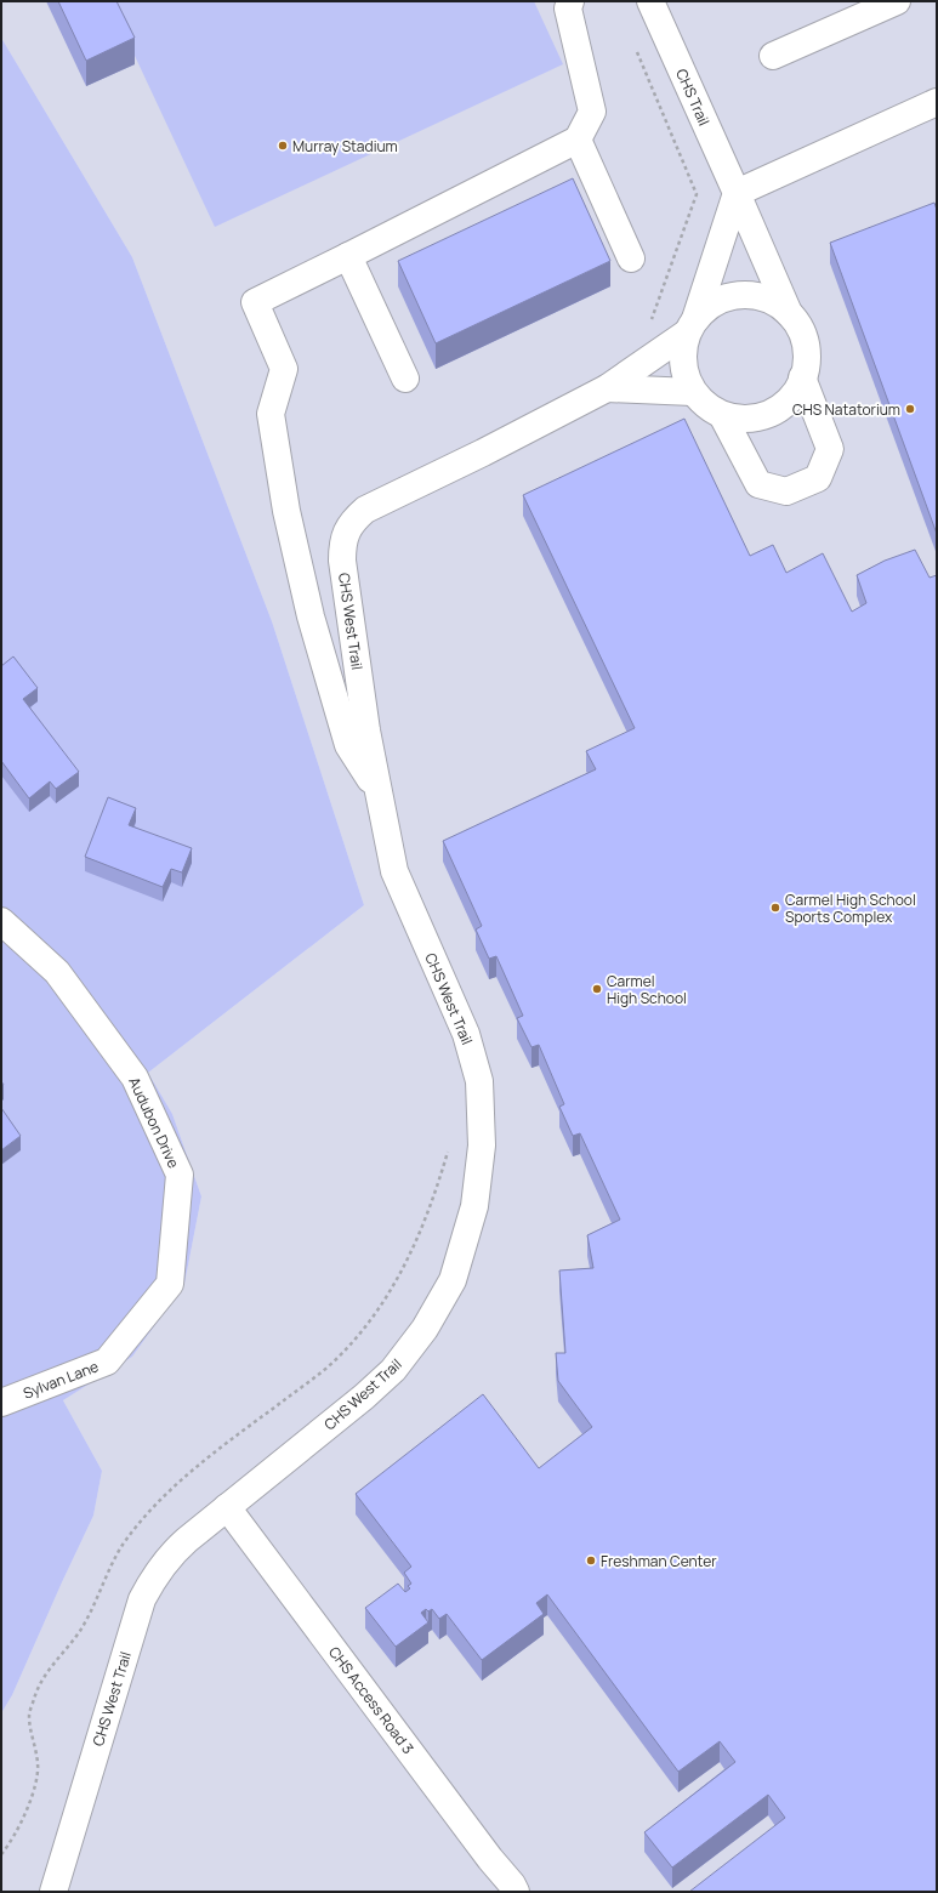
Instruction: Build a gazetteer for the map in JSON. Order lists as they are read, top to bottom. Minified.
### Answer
{"streets":{"street":["CHS Trail","CHS West Trail","Audubon Drive","Sylvan Lane","CHS Access Road 3"]},"crossings":[["CHS Trail","CHS West Trail"],["CHS West Trail","CHS Access Road 3"],["Audubon Drive","Sylvan Lane"]],"places":["Murray Stadium","CHS Natatorium","Carmel High School Sports Complex","Carmel High School","Freshman Center"]}
